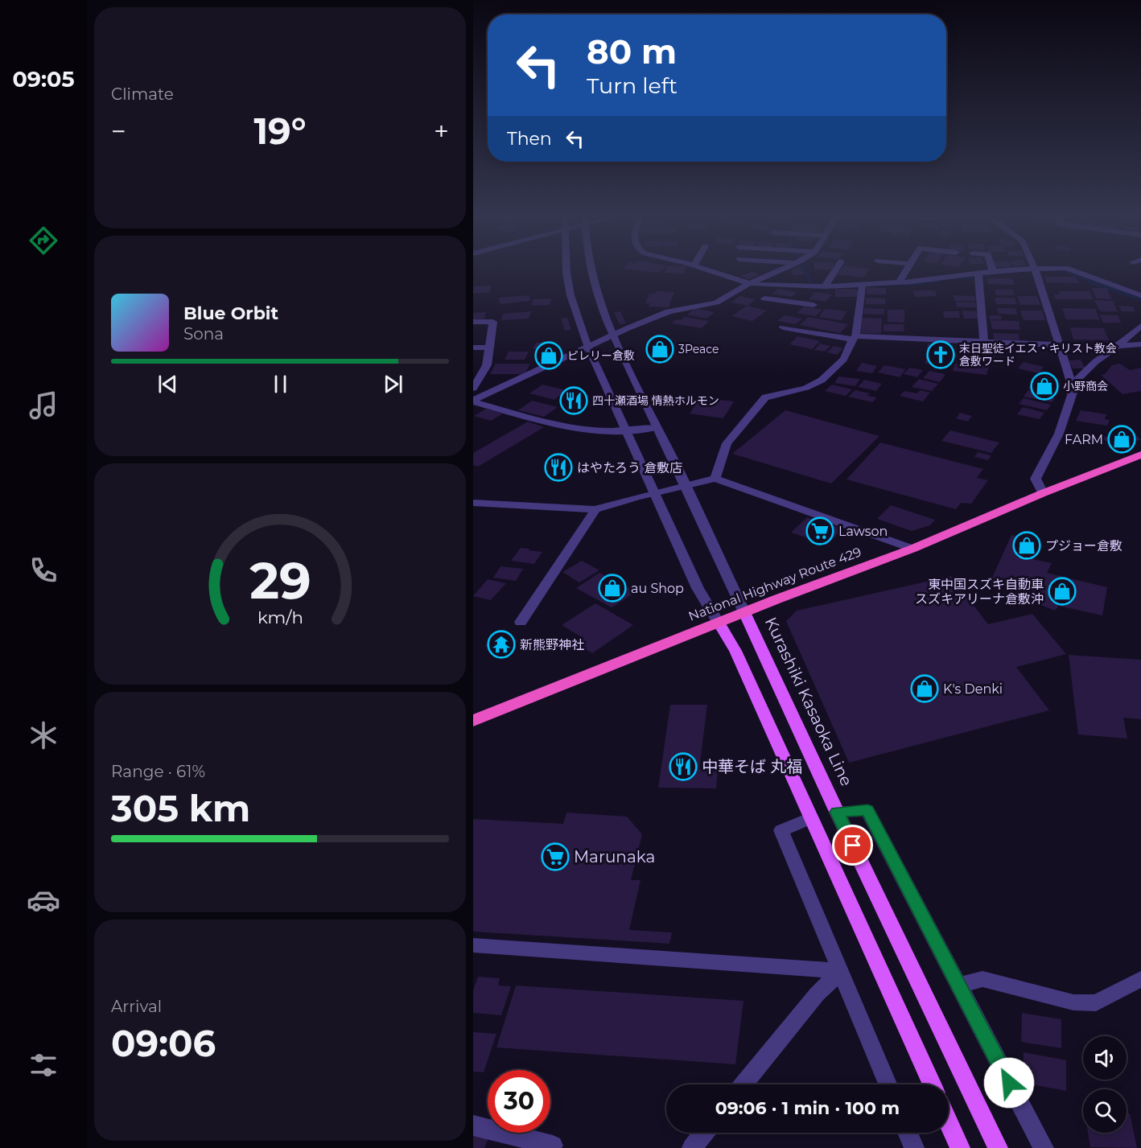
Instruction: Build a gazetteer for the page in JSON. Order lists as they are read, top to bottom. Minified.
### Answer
{"streets":{"highway":["National Highway Route 429"],"main road":["Kurashiki Kasaoka Line"]},"crossings":[["National Highway Route 429","Kurashiki Kasaoka Line"]],"places":{"shop":["3Peace","ピレリー倉敷","小野商会","FARM","プジョー倉敷","au Shop","東中国スズキ自動車 スズキアリーナ倉敷沖","K's Denki"],"church":["末日聖徒イエス・キリスト教会 倉敷ワード"],"restaurant":["四十瀬酒場 情熱ホルモン","はやたろう 倉敷店","中華そば 丸福"],"supermarket":["Lawson","Marunaka"],"temple":["新熊野神社"]},"page":{"tabs":"09:05","tile":["Climate",["Range · 61%","305 km"],["Arrival","09:06"]],"turn":["80 m","Turn left"],"heat":["−","19°","+"],"then":"Then","song":["Blue Orbit","Sona"],"limit":"30","trip":"09:06 · 1 min · 100 m","gauge":["29","km/h"]}}
